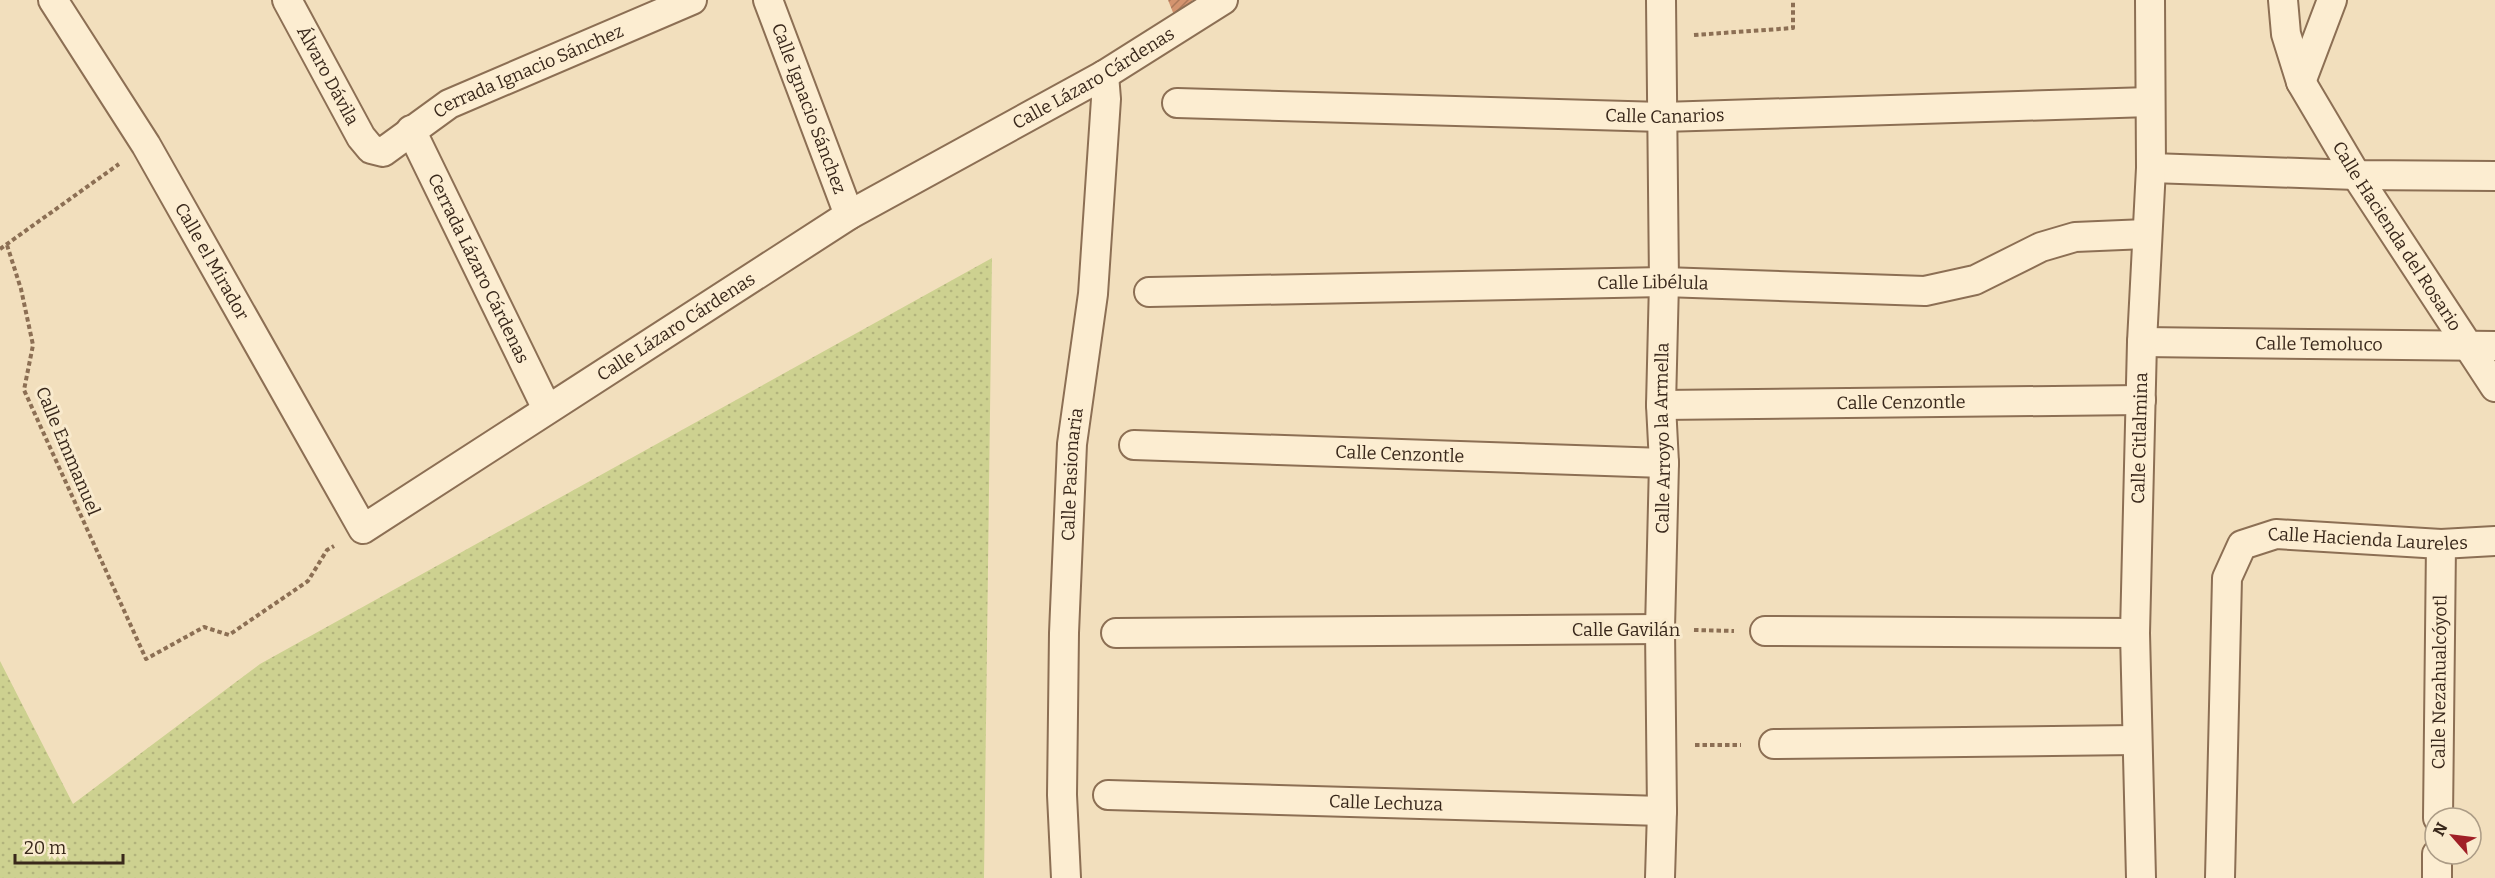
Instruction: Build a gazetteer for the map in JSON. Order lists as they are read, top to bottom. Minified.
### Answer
{"streets":{"street":["Cerrada Ignacio Sánchez","Álvaro Dávila","Calle Lázaro Cárdenas","Calle Ignacio Sánchez","Calle Canarios","Calle Hacienda del Rosario","Calle el Mirador","Cerrada Lázaro Cárdenas","Calle Libélula","Calle Temoluco","Calle Cenzontle","Calle Arroyo la Armella","Calle Citlalmina","Calle Pasionaria","Calle Hacienda Laureles","Calle Gavilán","Calle Nezahualcóyotl","Calle Lechuza"],"path":["Calle Emmanuel"]},"crossings":[["Cerrada Ignacio Sánchez","Álvaro Dávila"],["Cerrada Ignacio Sánchez","Cerrada Lázaro Cárdenas"],["Calle Lázaro Cárdenas","Calle Ignacio Sánchez"],["Calle Lázaro Cárdenas","Calle el Mirador"],["Calle Lázaro Cárdenas","Cerrada Lázaro Cárdenas"],["Calle Lázaro Cárdenas","Calle Emmanuel"],["Calle Lázaro Cárdenas","Calle Pasionaria"],["Calle Canarios","Calle Arroyo la Armella"],["Calle Canarios","Calle Citlalmina"],["Calle Hacienda del Rosario","Calle Temoluco"],["Calle el Mirador","Calle Emmanuel"],["Calle Libélula","Calle Arroyo la Armella"],["Calle Libélula","Calle Citlalmina"],["Calle Temoluco","Calle Citlalmina"],["Calle Cenzontle","Calle Arroyo la Armella"],["Calle Cenzontle","Calle Citlalmina"],["Calle Arroyo la Armella","Calle Gavilán"],["Calle Arroyo la Armella","Calle Lechuza"],["Calle Hacienda Laureles","Calle Nezahualcóyotl"]],"scale_bar":"20 m","north":"top left"}
